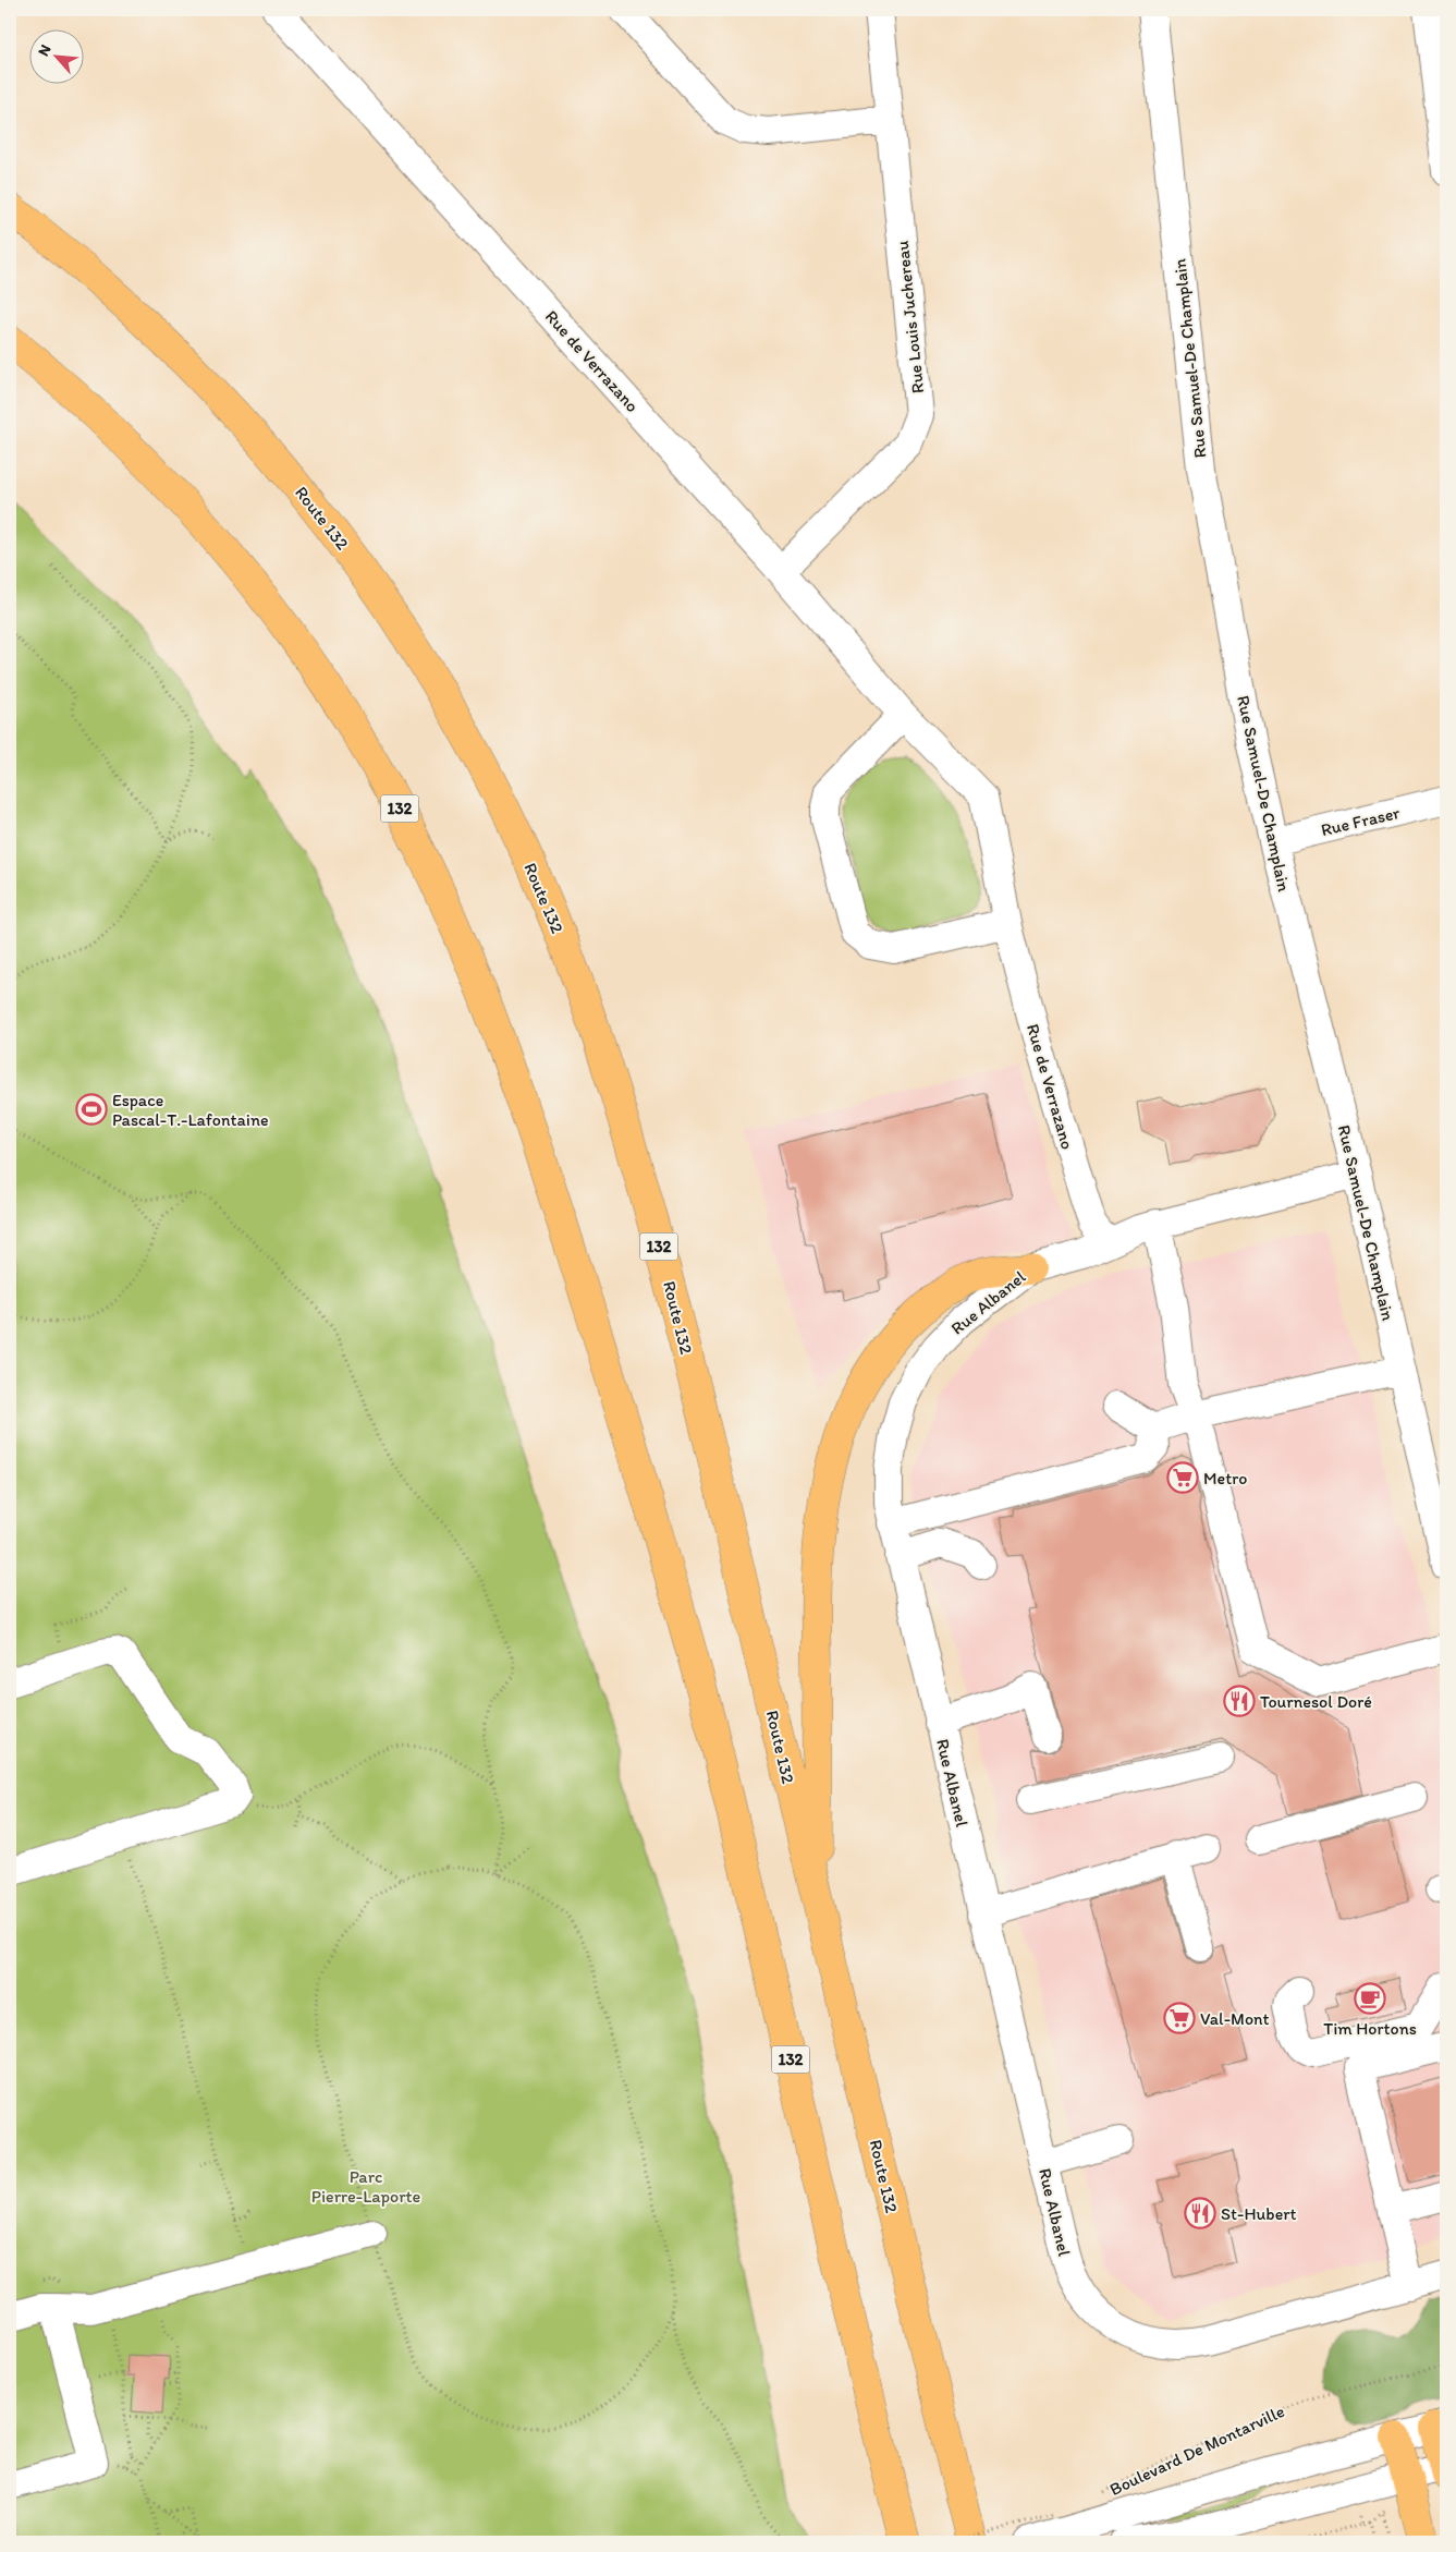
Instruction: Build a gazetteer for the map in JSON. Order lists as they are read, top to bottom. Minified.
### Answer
{"streets":{"highway":["Route 132","132"],"street":["Rue Louis Juchereau","Rue Samuel-De Champlain","Rue de Verrazano","Rue Fraser","Rue Albanel","Boulevard De Montarville"]},"crossings":[["Rue Louis Juchereau","Rue de Verrazano"],["Rue Samuel-De Champlain","Rue Fraser"],["Rue Samuel-De Champlain","Rue Albanel"],["Rue de Verrazano","Rue Albanel"]],"parks":["Parc Pierre-Laporte"],"places":{"sports":["Espace Pascal-T.-Lafontaine"],"supermarket":["Metro","Val-Mont"],"restaurant":["Tournesol Doré","St-Hubert"],"cafe":["Tim Hortons"]},"north":"top left"}
